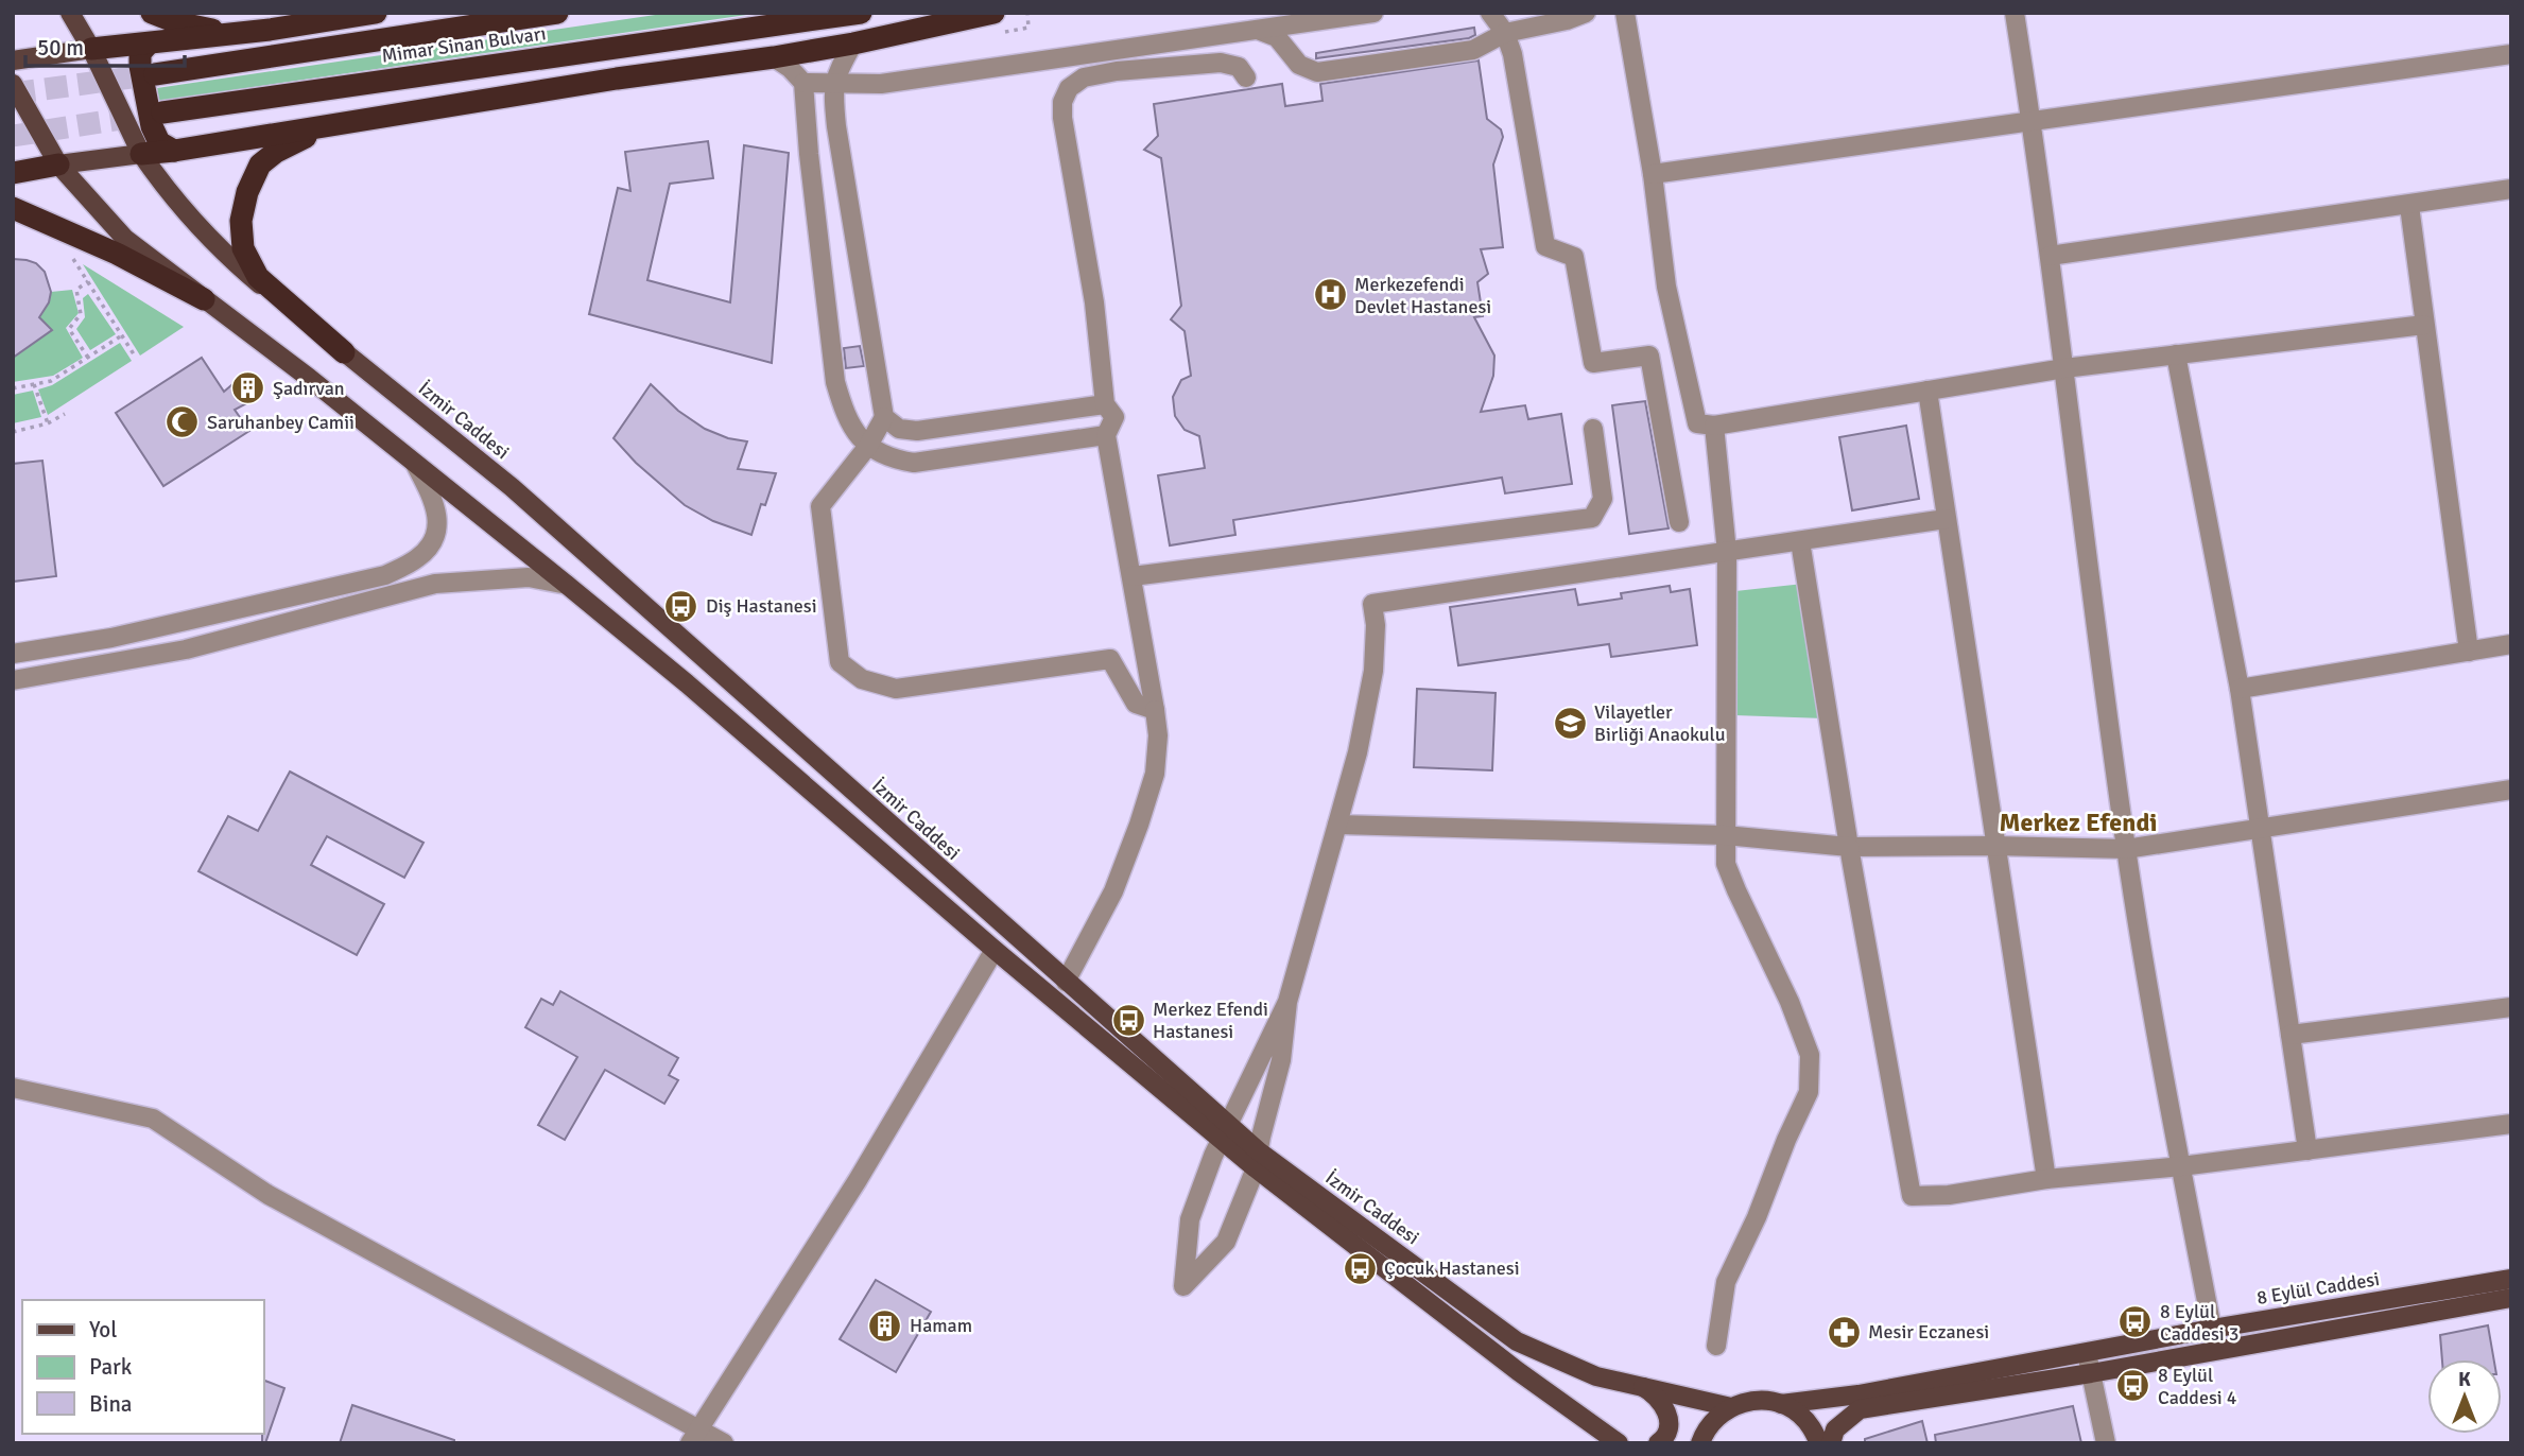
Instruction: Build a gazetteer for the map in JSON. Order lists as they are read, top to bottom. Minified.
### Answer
{"streets":{"highway":["Mimar Sinan Bulvarı"],"main road":["İzmir Caddesi","8 Eylül Caddesi"]},"crossings":[["İzmir Caddesi","8 Eylül Caddesi"]],"districts":["Merkez Efendi"],"places":{"hospital":["Merkezefendi Devlet Hastanesi"],"building":["Şadırvan","Hamam"],"mosque":["Saruhanbey Camii"],"bus stop":["Diş Hastanesi","Merkez Efendi Hastanesi","Çocuk Hastanesi","8 Eylül Caddesi 3","8 Eylül Caddesi 4"],"school or university":["Vilayetler Birliği Anaokulu"],"pharmacy":["Mesir Eczanesi"]},"legend":["Yol","Park","Bina"],"scale_bar":"50 m","north":"top"}
